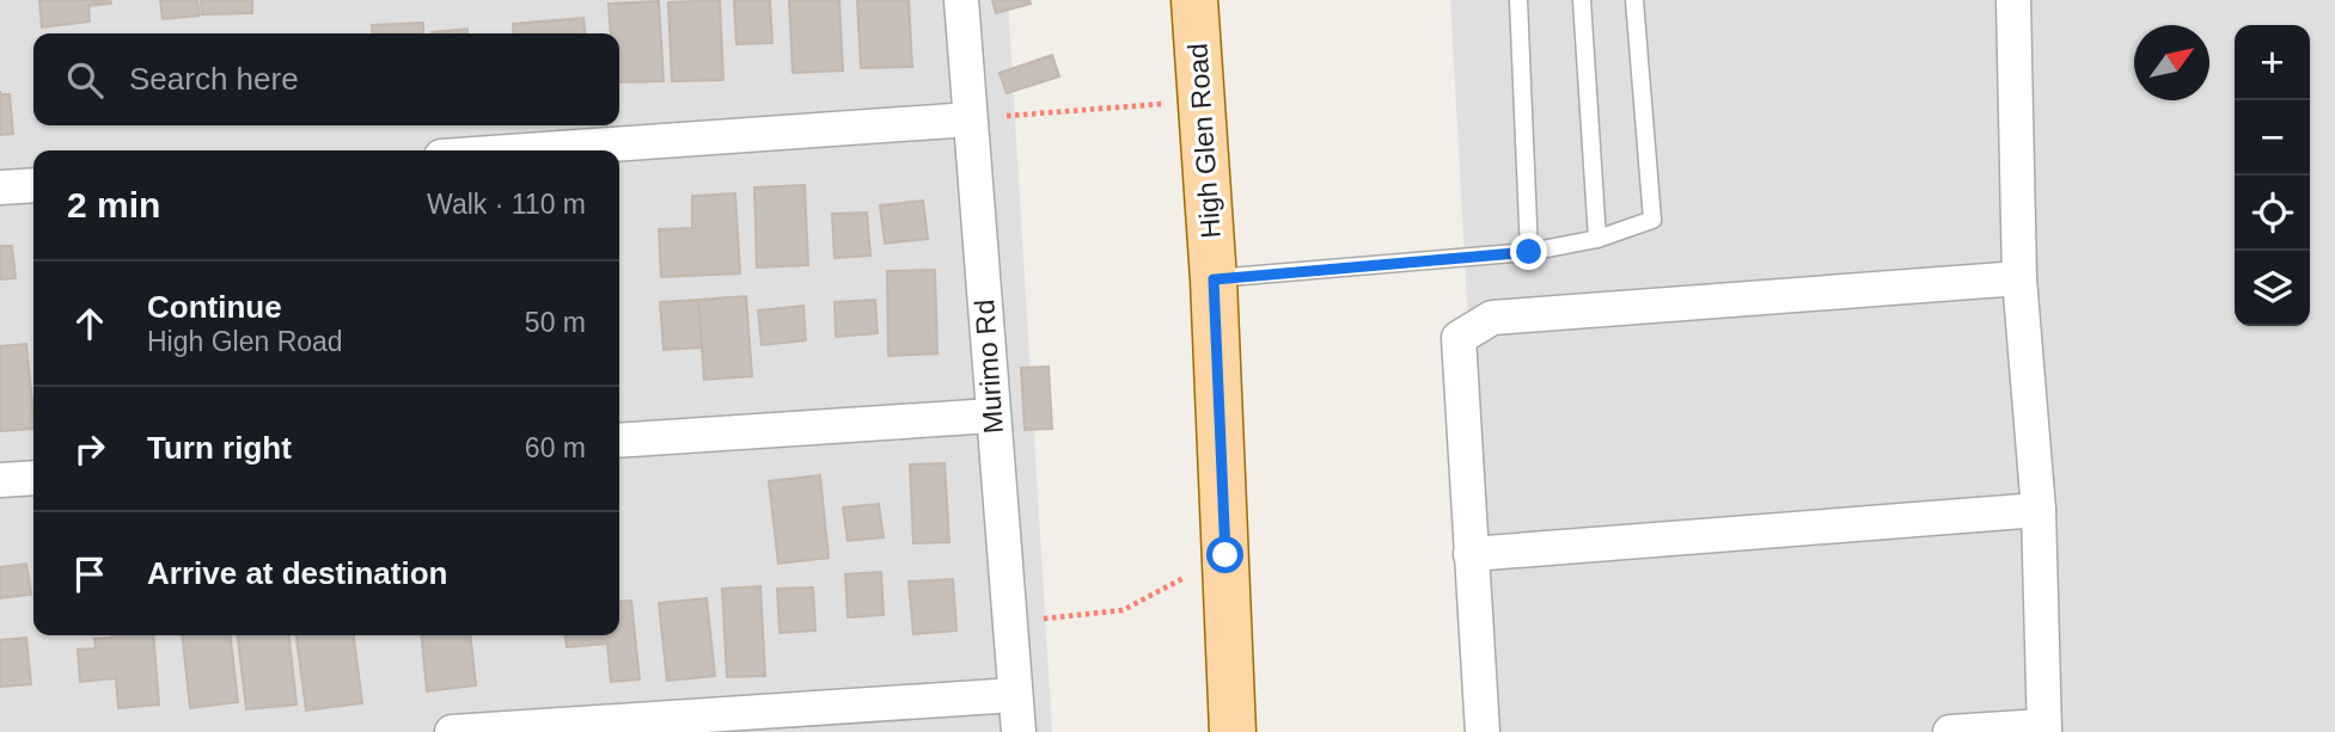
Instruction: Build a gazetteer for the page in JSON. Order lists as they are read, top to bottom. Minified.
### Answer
{"streets":{"main road":["High Glen Road"],"street":["Murimo Rd"]},"north":"top right","page":{"map_buttons":["+","−"],"search":"Search here","heading":["2 min","Walk · 110 m"],"list":[["Continue","High Glen Road","50 m"],["Turn right","60 m"],"Arrive at destination"]}}
